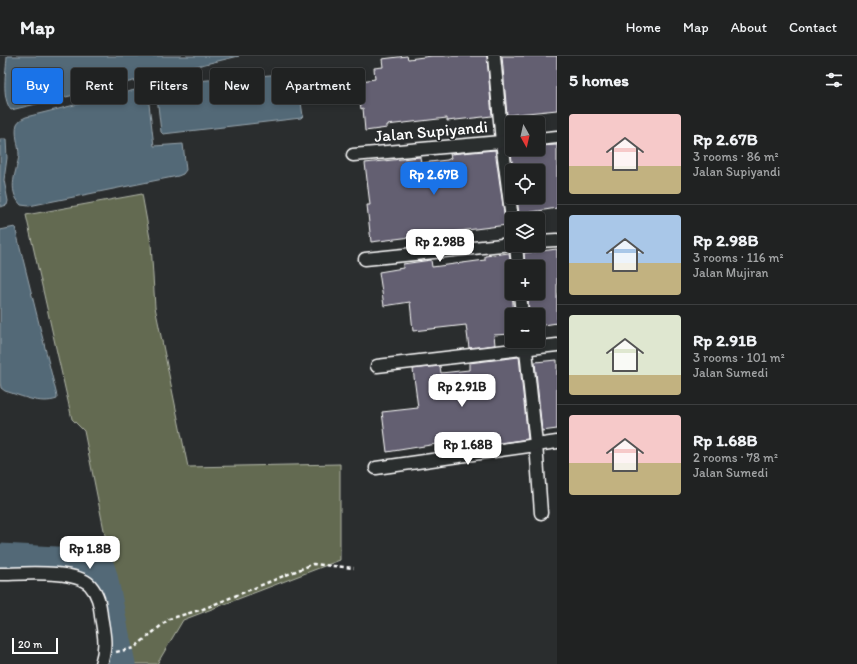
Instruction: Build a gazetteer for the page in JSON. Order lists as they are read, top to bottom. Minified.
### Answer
{"streets":{"street":["Jalan Supiyandi"]},"scale_bar":"20 m","north":"bottom","page":{"header":"Map","nav":["Home","Map","About","Contact"],"heading":"5 homes","chip":["Buy","Rent","Filters","New","Apartment"],"list":[{"name":"Rp 2.67B","note":"3 rooms · 86 m² · Jalan Supiyandi"},{"name":"Rp 2.98B","note":"3 rooms · 116 m² · Jalan Mujiran"},{"name":"Rp 2.91B","note":"3 rooms · 101 m² · Jalan Sumedi"},{"name":"Rp 1.68B","note":"2 rooms · 78 m² · Jalan Sumedi"}],"map_buttons":["+","−"],"price":["Rp 2.67B","Rp 2.98B","Rp 2.91B","Rp 1.68B","Rp 1.8B"],"scale":"20 m"}}
